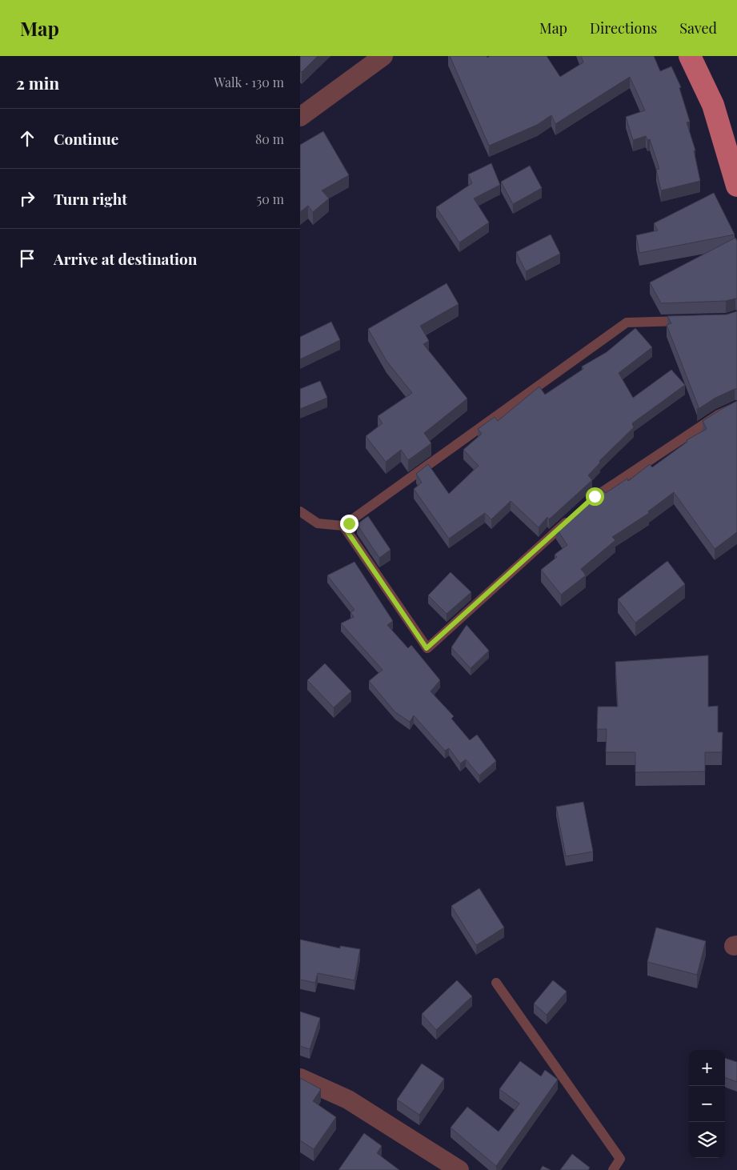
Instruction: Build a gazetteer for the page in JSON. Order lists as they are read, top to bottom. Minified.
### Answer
{"page":{"header":"Map","nav":["Map","Directions","Saved"],"heading":["2 min","Walk · 130 m"],"list":[["Continue","80 m"],["Turn right","50 m"],"Arrive at destination"],"map_buttons":["+","−"]}}
